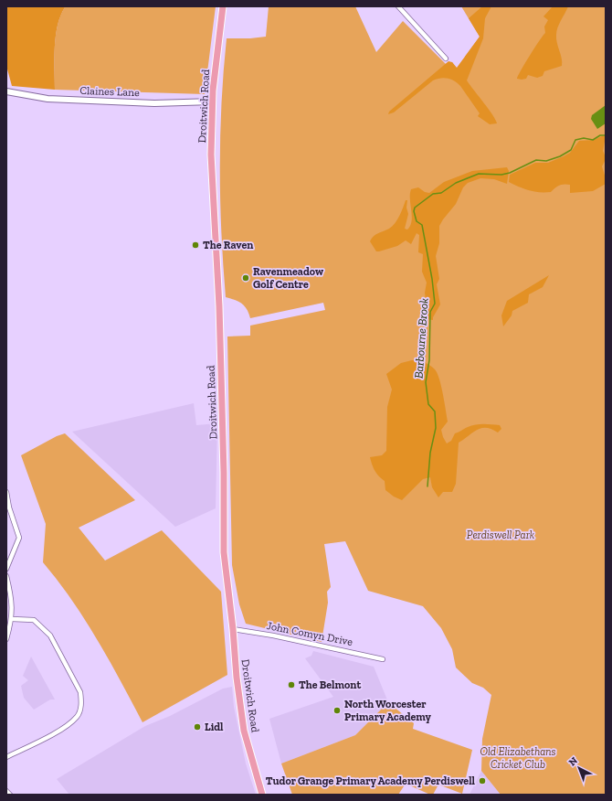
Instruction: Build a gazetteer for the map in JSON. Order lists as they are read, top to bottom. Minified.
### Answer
{"streets":{"main road":["Droitwich Road"],"street":["Claines Lane","John Comyn Drive"]},"crossings":[["Claines Lane","Droitwich Road"],["Droitwich Road","John Comyn Drive"]],"water":["Barbourne Brook"],"parks":["Perdiswell Park","Old Elizabethans Cricket Club"],"places":["The Raven","Ravenmeadow Golf Centre","The Belmont","North Worcester Primary Academy","Lidl","Tudor Grange Primary Academy Perdiswell"],"north":"top left"}
